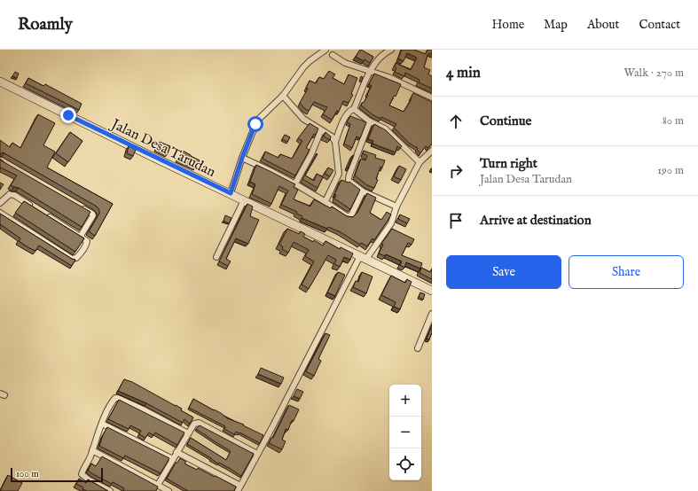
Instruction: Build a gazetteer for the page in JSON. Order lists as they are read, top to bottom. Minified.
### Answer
{"streets":{"street":["Jalan Desa Tarudan"]},"scale_bar":"100 m","page":{"header":"Roamly","nav":["Home","Map","About","Contact"],"heading":["4 min","Walk · 270 m"],"list":[["Continue","80 m"],["Turn right","Jalan Desa Tarudan","190 m"],"Arrive at destination"],"buttons":["Save","Share"],"map_buttons":["+","−"],"scale":"100 m"}}
